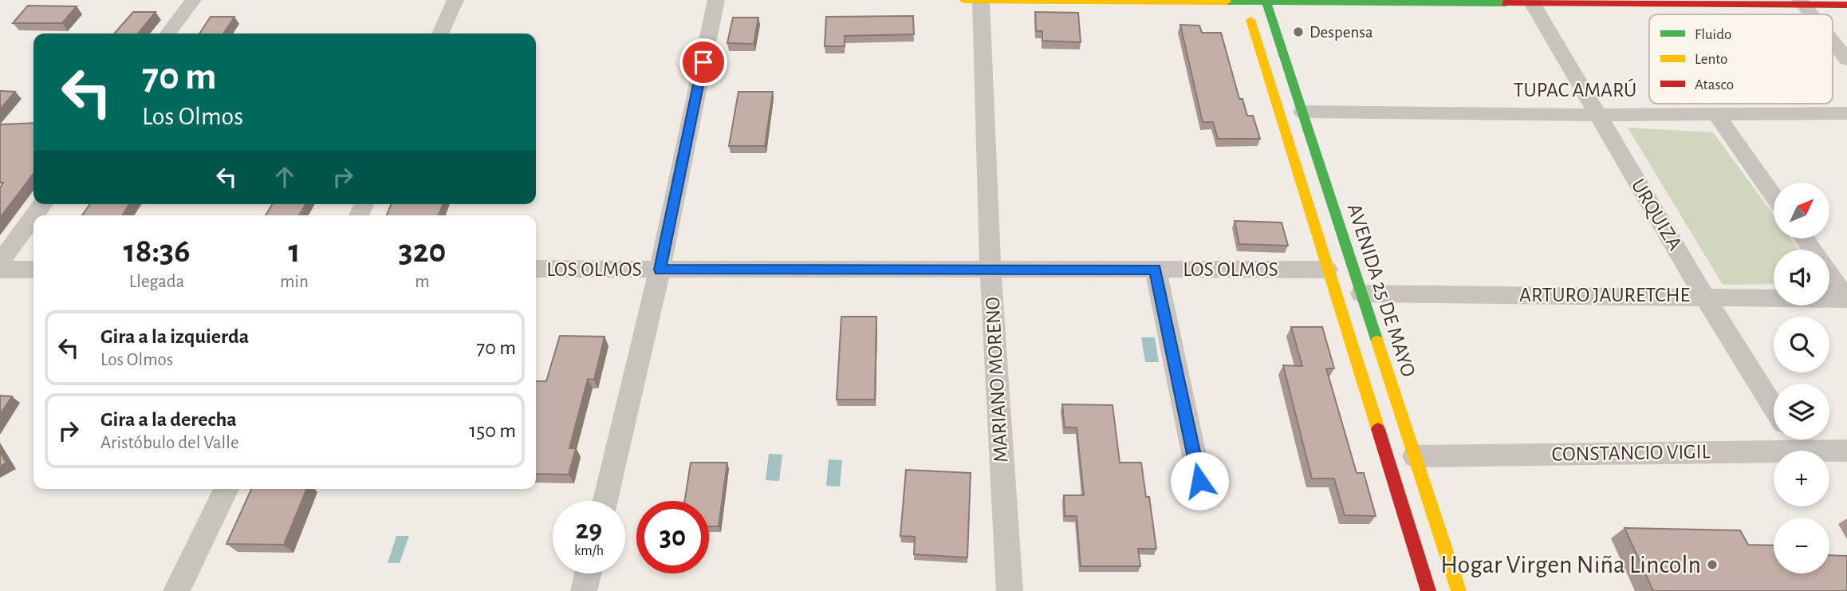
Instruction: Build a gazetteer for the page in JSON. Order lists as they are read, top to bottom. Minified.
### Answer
{"streets":{"main road":["AVENIDA 25 DE MAYO"],"street":["TUPAC AMARÚ","URQUIZA","LOS OLMOS","ARTURO JAURETCHE","MARIANO MORENO","CONSTANCIO VIGIL"]},"crossings":[["TUPAC AMARÚ","URQUIZA"],["TUPAC AMARÚ","AVENIDA 25 DE MAYO"],["URQUIZA","ARTURO JAURETCHE"],["LOS OLMOS","MARIANO MORENO"],["AVENIDA 25 DE MAYO","ARTURO JAURETCHE"],["AVENIDA 25 DE MAYO","CONSTANCIO VIGIL"]],"places":["Despensa","Hogar Virgen Niña Lincoln"],"legend":["Fluido","Lento","Atasco"],"north":"top right","page":{"turn":["70 m","Los Olmos"],"map_buttons":["+","−"],"eta":["18:36","Llegada","1","min","320","m"],"list":[{"name":"Gira a la izquierda","note":"Los Olmos","value":"70 m"},{"name":"Gira a la derecha","note":"Aristóbulo del Valle","value":"150 m"}],"speed":"29 km/h","limit":"30"}}
